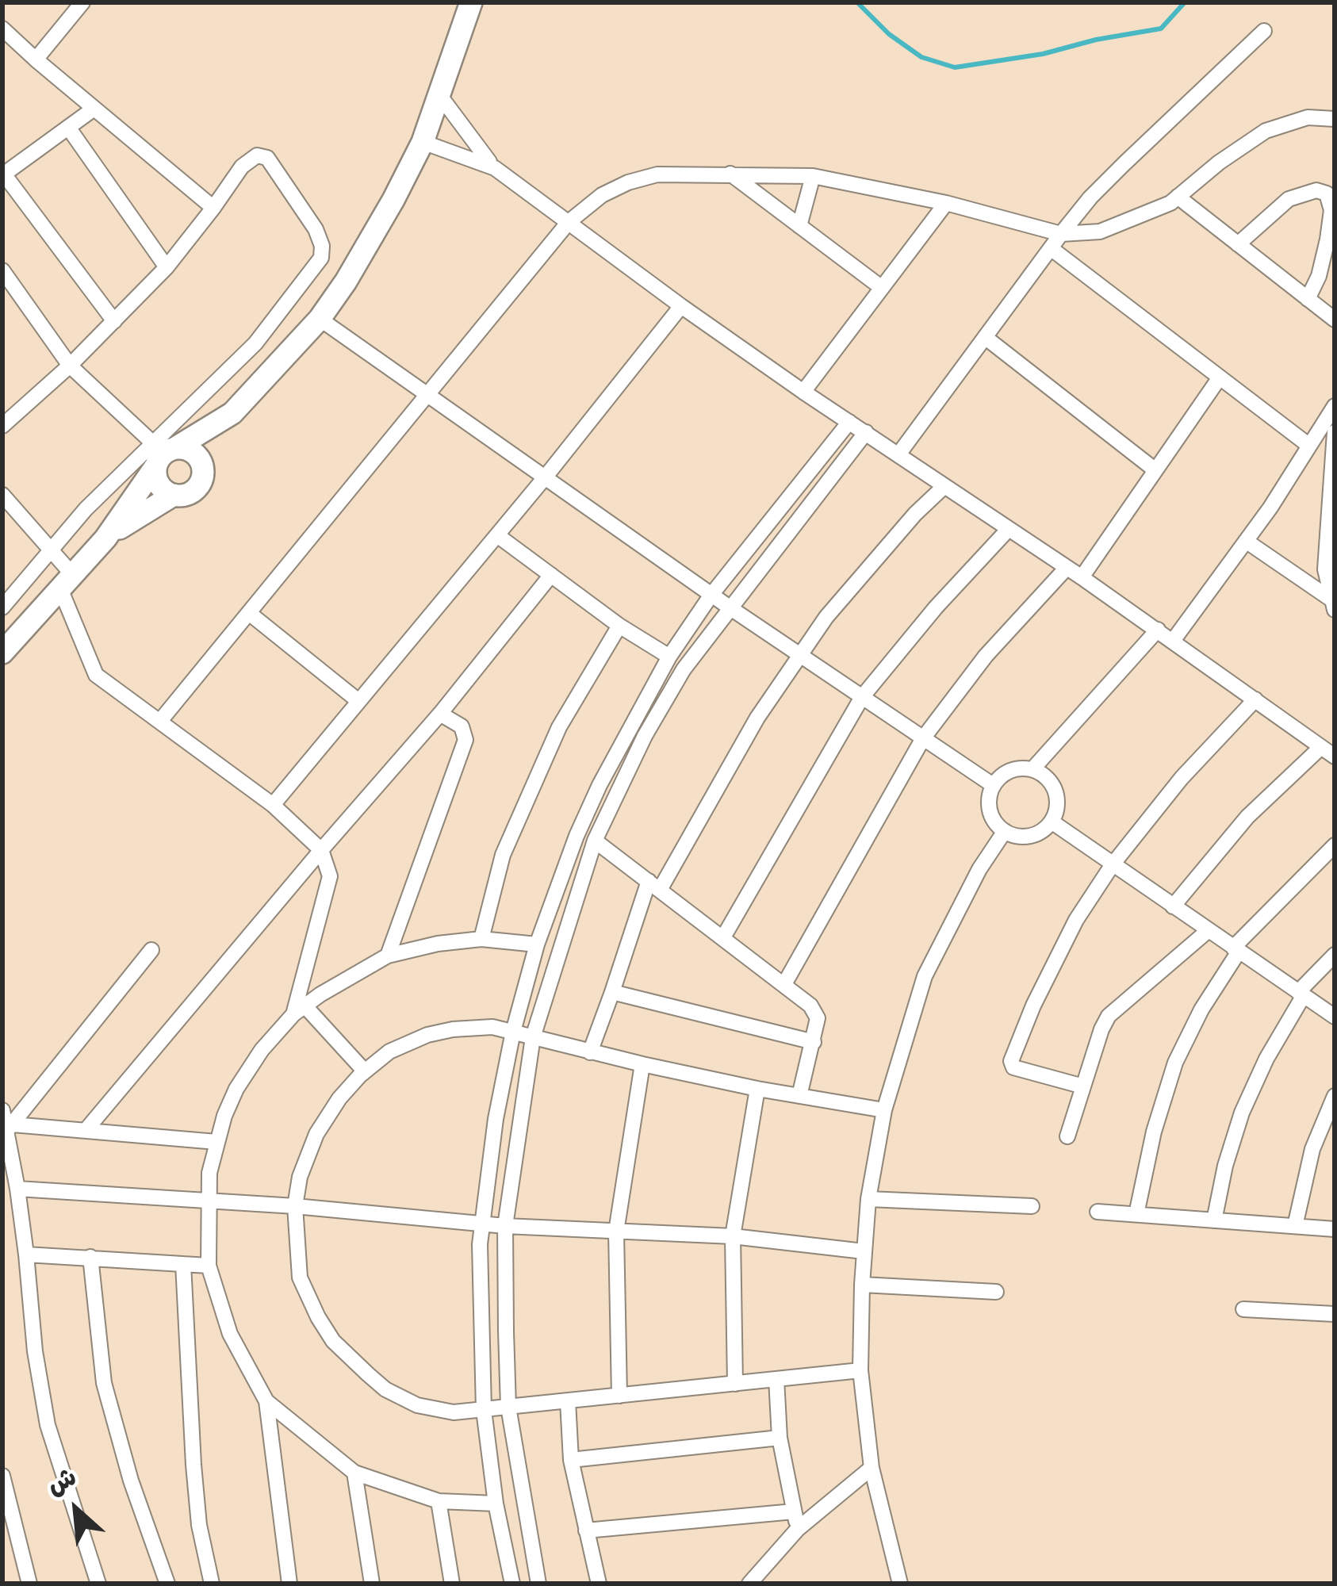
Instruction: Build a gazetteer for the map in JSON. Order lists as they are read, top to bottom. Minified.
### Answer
{"north":"top left"}
